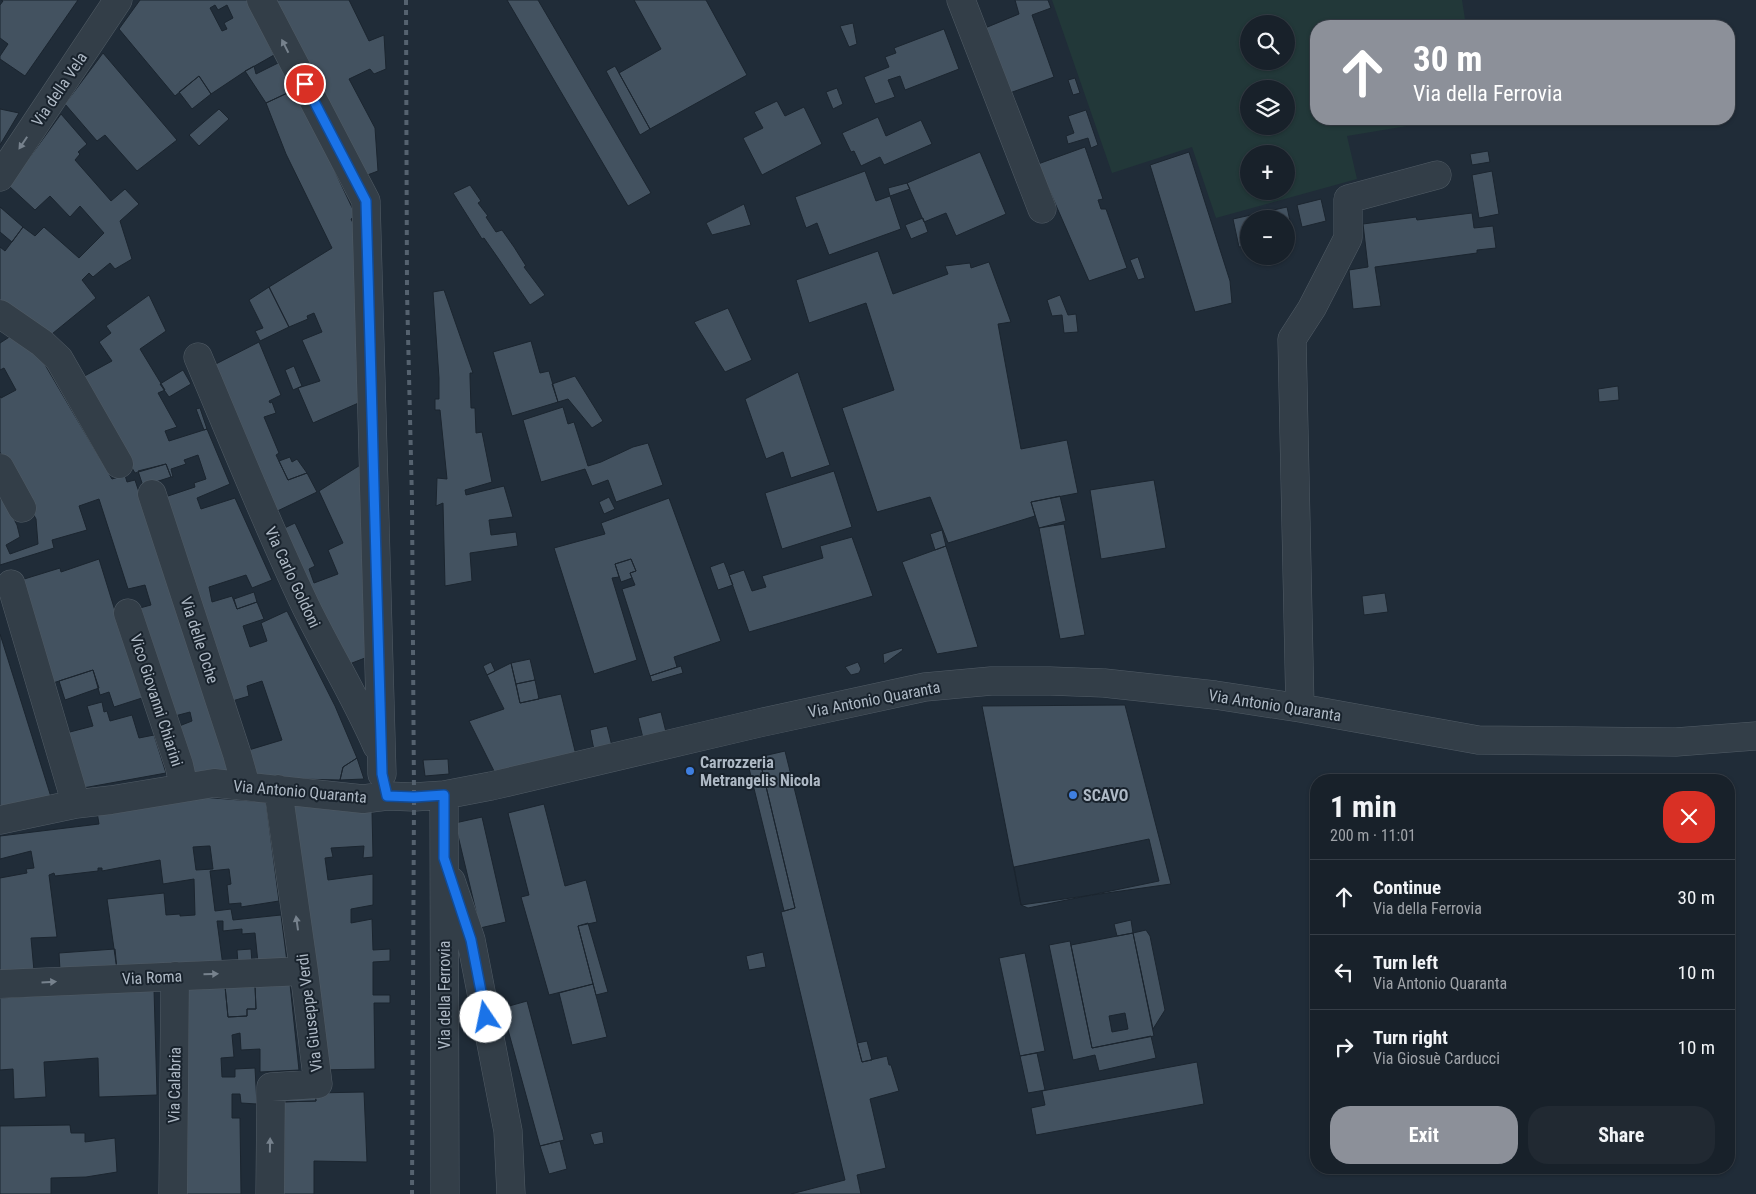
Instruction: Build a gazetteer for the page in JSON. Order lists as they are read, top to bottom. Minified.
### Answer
{"streets":{"street":["Via della Vela","Via Carlo Goldoni","Via delle Oche","Via Antonio Quaranta","Vico Giovanni Chiarini","Via Roma","Via della Ferrovia","Via Giuseppe Verdi","Via Calabria"]},"crossings":[["Via Carlo Goldoni","Via Antonio Quaranta"],["Via delle Oche","Via Antonio Quaranta"],["Via Antonio Quaranta","Vico Giovanni Chiarini"],["Via Antonio Quaranta","Via della Ferrovia"],["Via Antonio Quaranta","Via Giuseppe Verdi"],["Via Roma","Via Giuseppe Verdi"],["Via Roma","Via Calabria"]],"one_way":["Via della Vela","Via Roma"],"places":["Carrozzeria Metrangelis Nicola","SCAVO"],"page":{"map_buttons":["+","−"],"turn":["30 m","Via della Ferrovia"],"heading":["1 min","200 m · 11:01"],"list":[{"name":"Continue","note":"Via della Ferrovia","value":"30 m"},{"name":"Turn left","note":"Via Antonio Quaranta","value":"10 m"},{"name":"Turn right","note":"Via Giosuè Carducci","value":"10 m"}],"buttons":["Exit","Share"]}}
